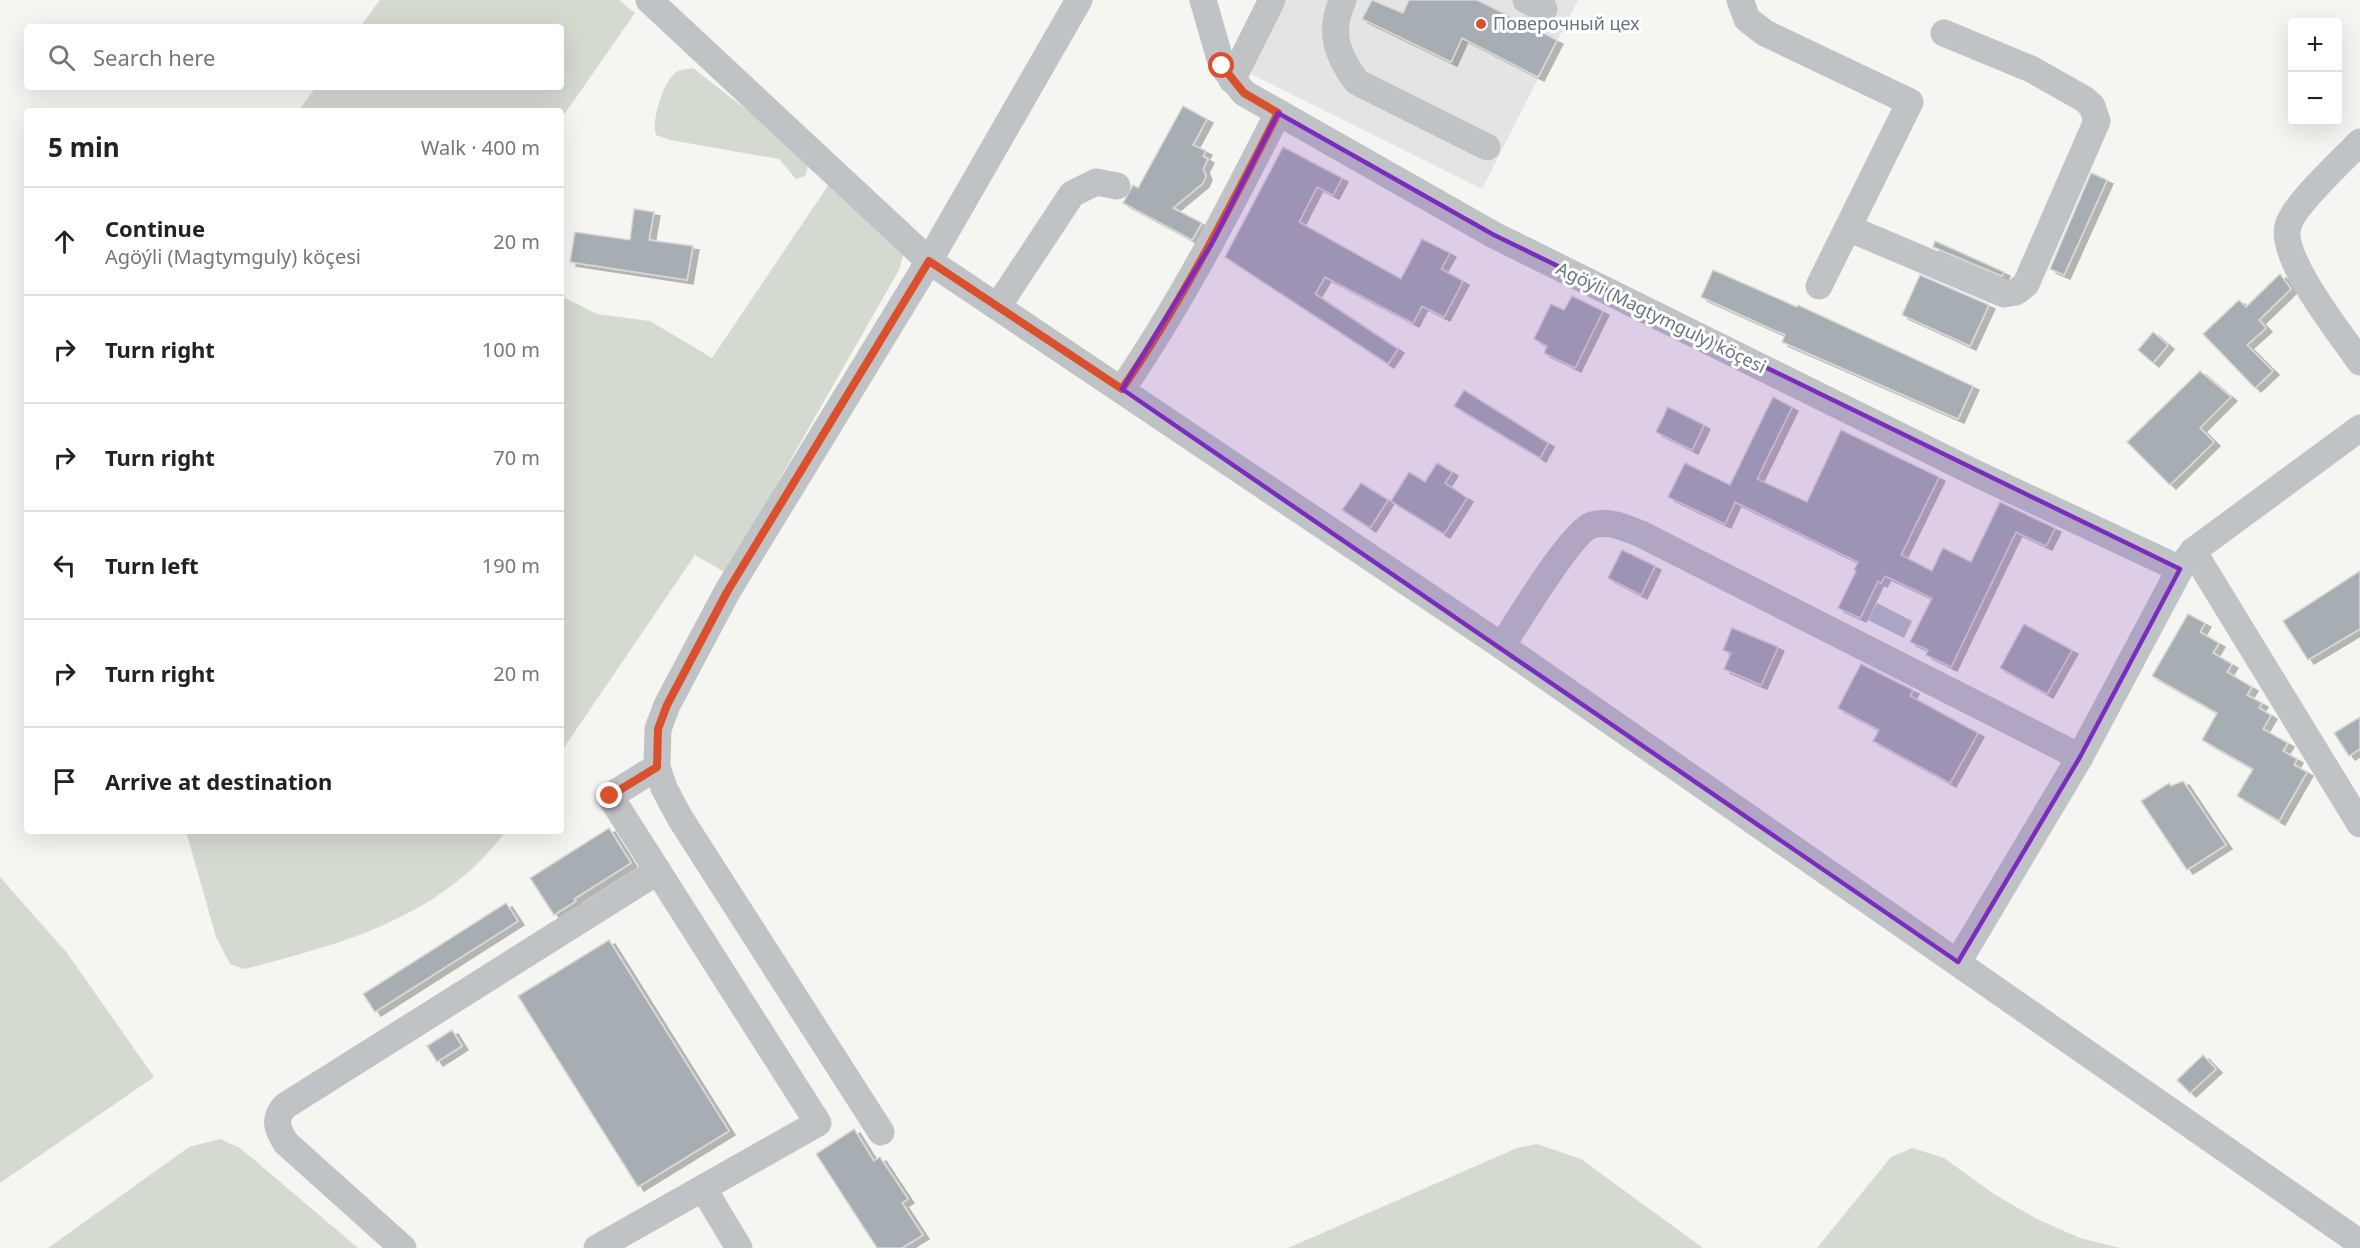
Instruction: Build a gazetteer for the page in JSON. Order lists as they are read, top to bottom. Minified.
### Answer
{"streets":{"street":["Agöýli (Magtymguly) köçesi"]},"places":["Поверочный цех"],"page":{"map_buttons":["+","−"],"search":"Search here","heading":["5 min","Walk · 400 m"],"list":[["Continue","Agöýli (Magtymguly) köçesi","20 m"],["Turn right","100 m"],["Turn right","70 m"],["Turn left","190 m"],["Turn right","20 m"],"Arrive at destination"]}}
